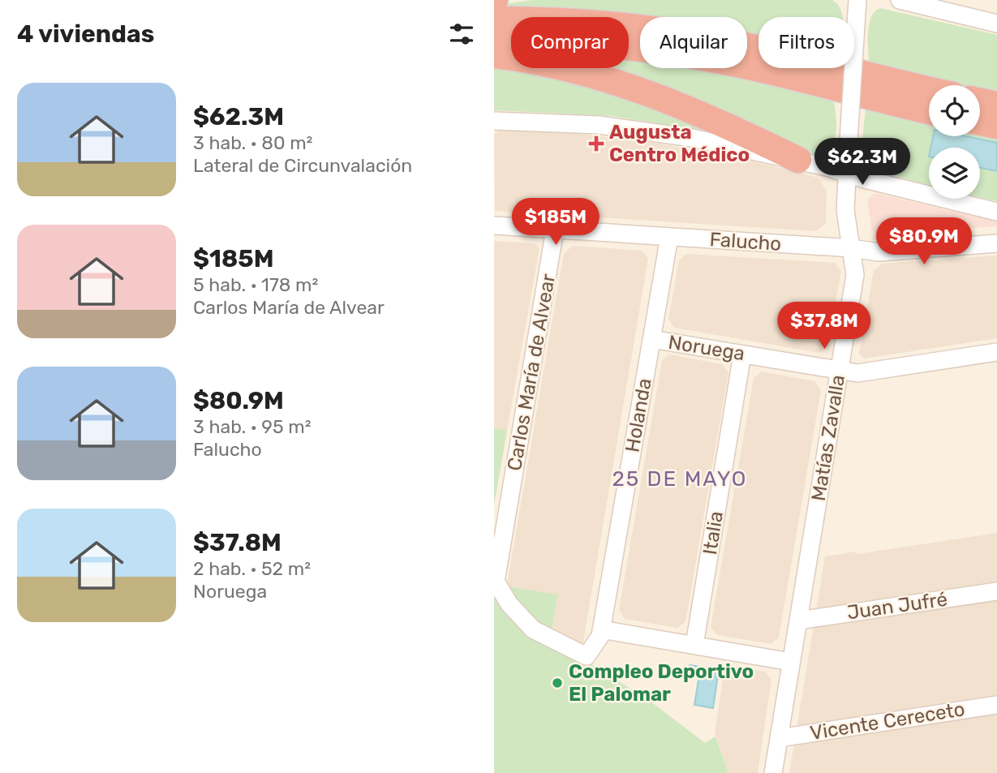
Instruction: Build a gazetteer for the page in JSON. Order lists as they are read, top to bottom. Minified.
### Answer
{"streets":{"street":["Falucho","Noruega","Carlos María de Alvear","Holanda","Matías Zavalla","Italia","Juan Jufré","Vicente Cereceto"]},"crossings":[["Falucho","Carlos María de Alvear"],["Falucho","Holanda"],["Falucho","Matías Zavalla"],["Noruega","Holanda"],["Noruega","Matías Zavalla"],["Noruega","Italia"],["Carlos María de Alvear","Holanda"],["Matías Zavalla","Juan Jufré"],["Matías Zavalla","Vicente Cereceto"]],"districts":["25 DE MAYO"],"places":{"health":["Augusta Centro Médico"],"other":["Compleo Deportivo El Palomar"]},"page":{"heading":"4 viviendas","chip":["Comprar","Alquilar","Filtros"],"list":[{"name":"$62.3M","note":"3 hab. · 80 m² · Lateral de Circunvalación"},{"name":"$185M","note":"5 hab. · 178 m² · Carlos María de Alvear"},{"name":"$80.9M","note":"3 hab. · 95 m² · Falucho"},{"name":"$37.8M","note":"2 hab. · 52 m² · Noruega"}],"price":["$62.3M","$185M","$80.9M","$37.8M"]}}
